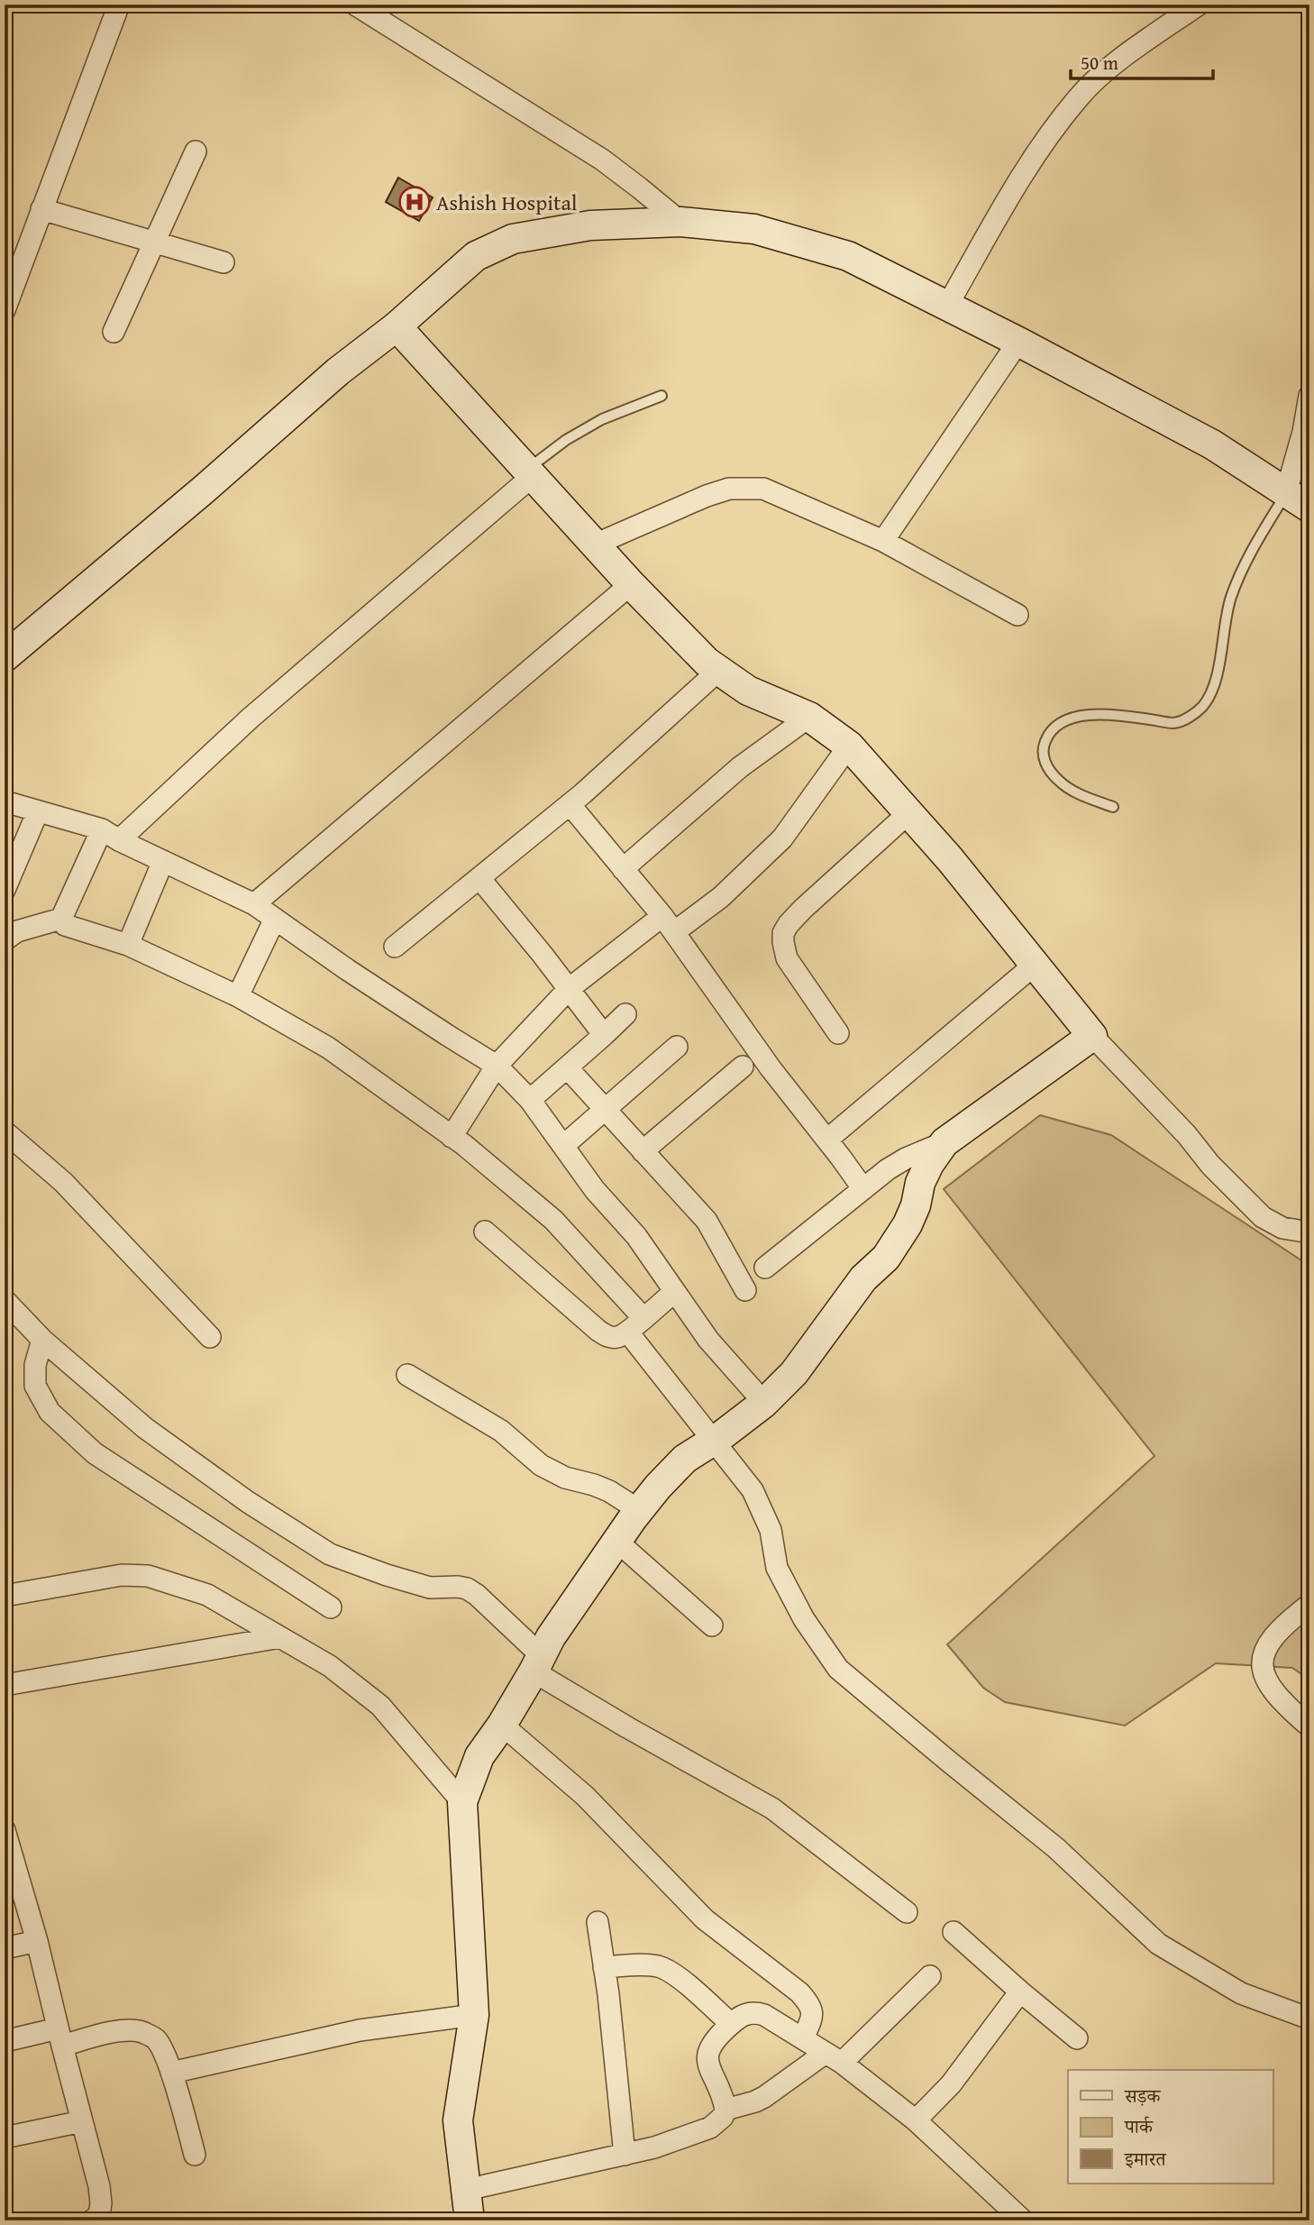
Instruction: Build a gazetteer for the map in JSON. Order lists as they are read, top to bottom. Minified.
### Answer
{"places":{"hospital":["Ashish Hospital"]},"legend":["सड़क","पार्क","इमारत"],"scale_bar":"50 m"}
